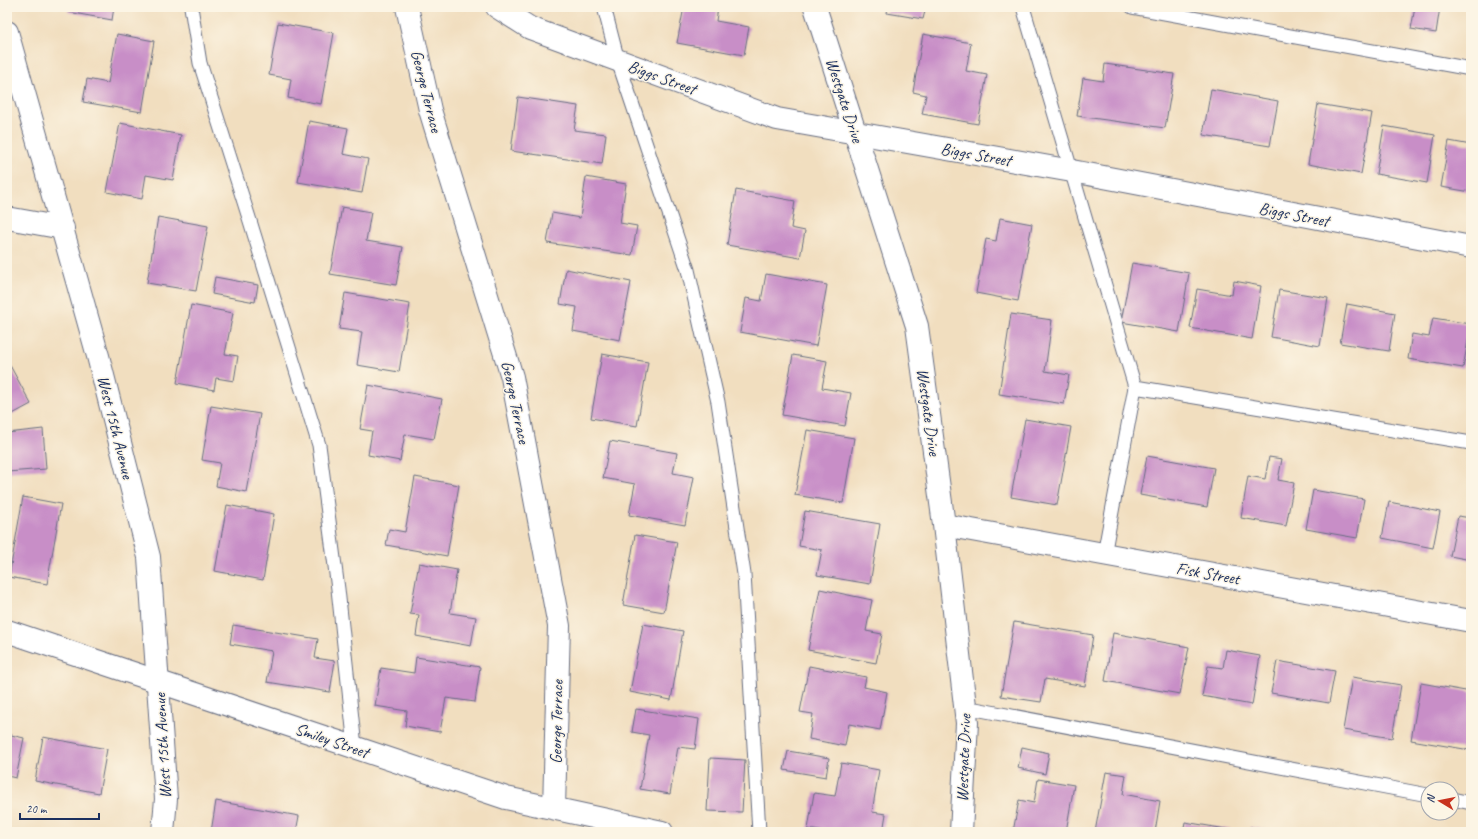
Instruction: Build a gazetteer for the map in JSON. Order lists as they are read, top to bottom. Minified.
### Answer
{"streets":{"street":["Biggs Street","George Terrace","Westgate Drive","West 15th Avenue","Fisk Street","Smiley Street"]},"crossings":[["Biggs Street","Westgate Drive"],["George Terrace","Smiley Street"],["Westgate Drive","Fisk Street"],["West 15th Avenue","Smiley Street"]],"scale_bar":"20 m","north":"left"}
